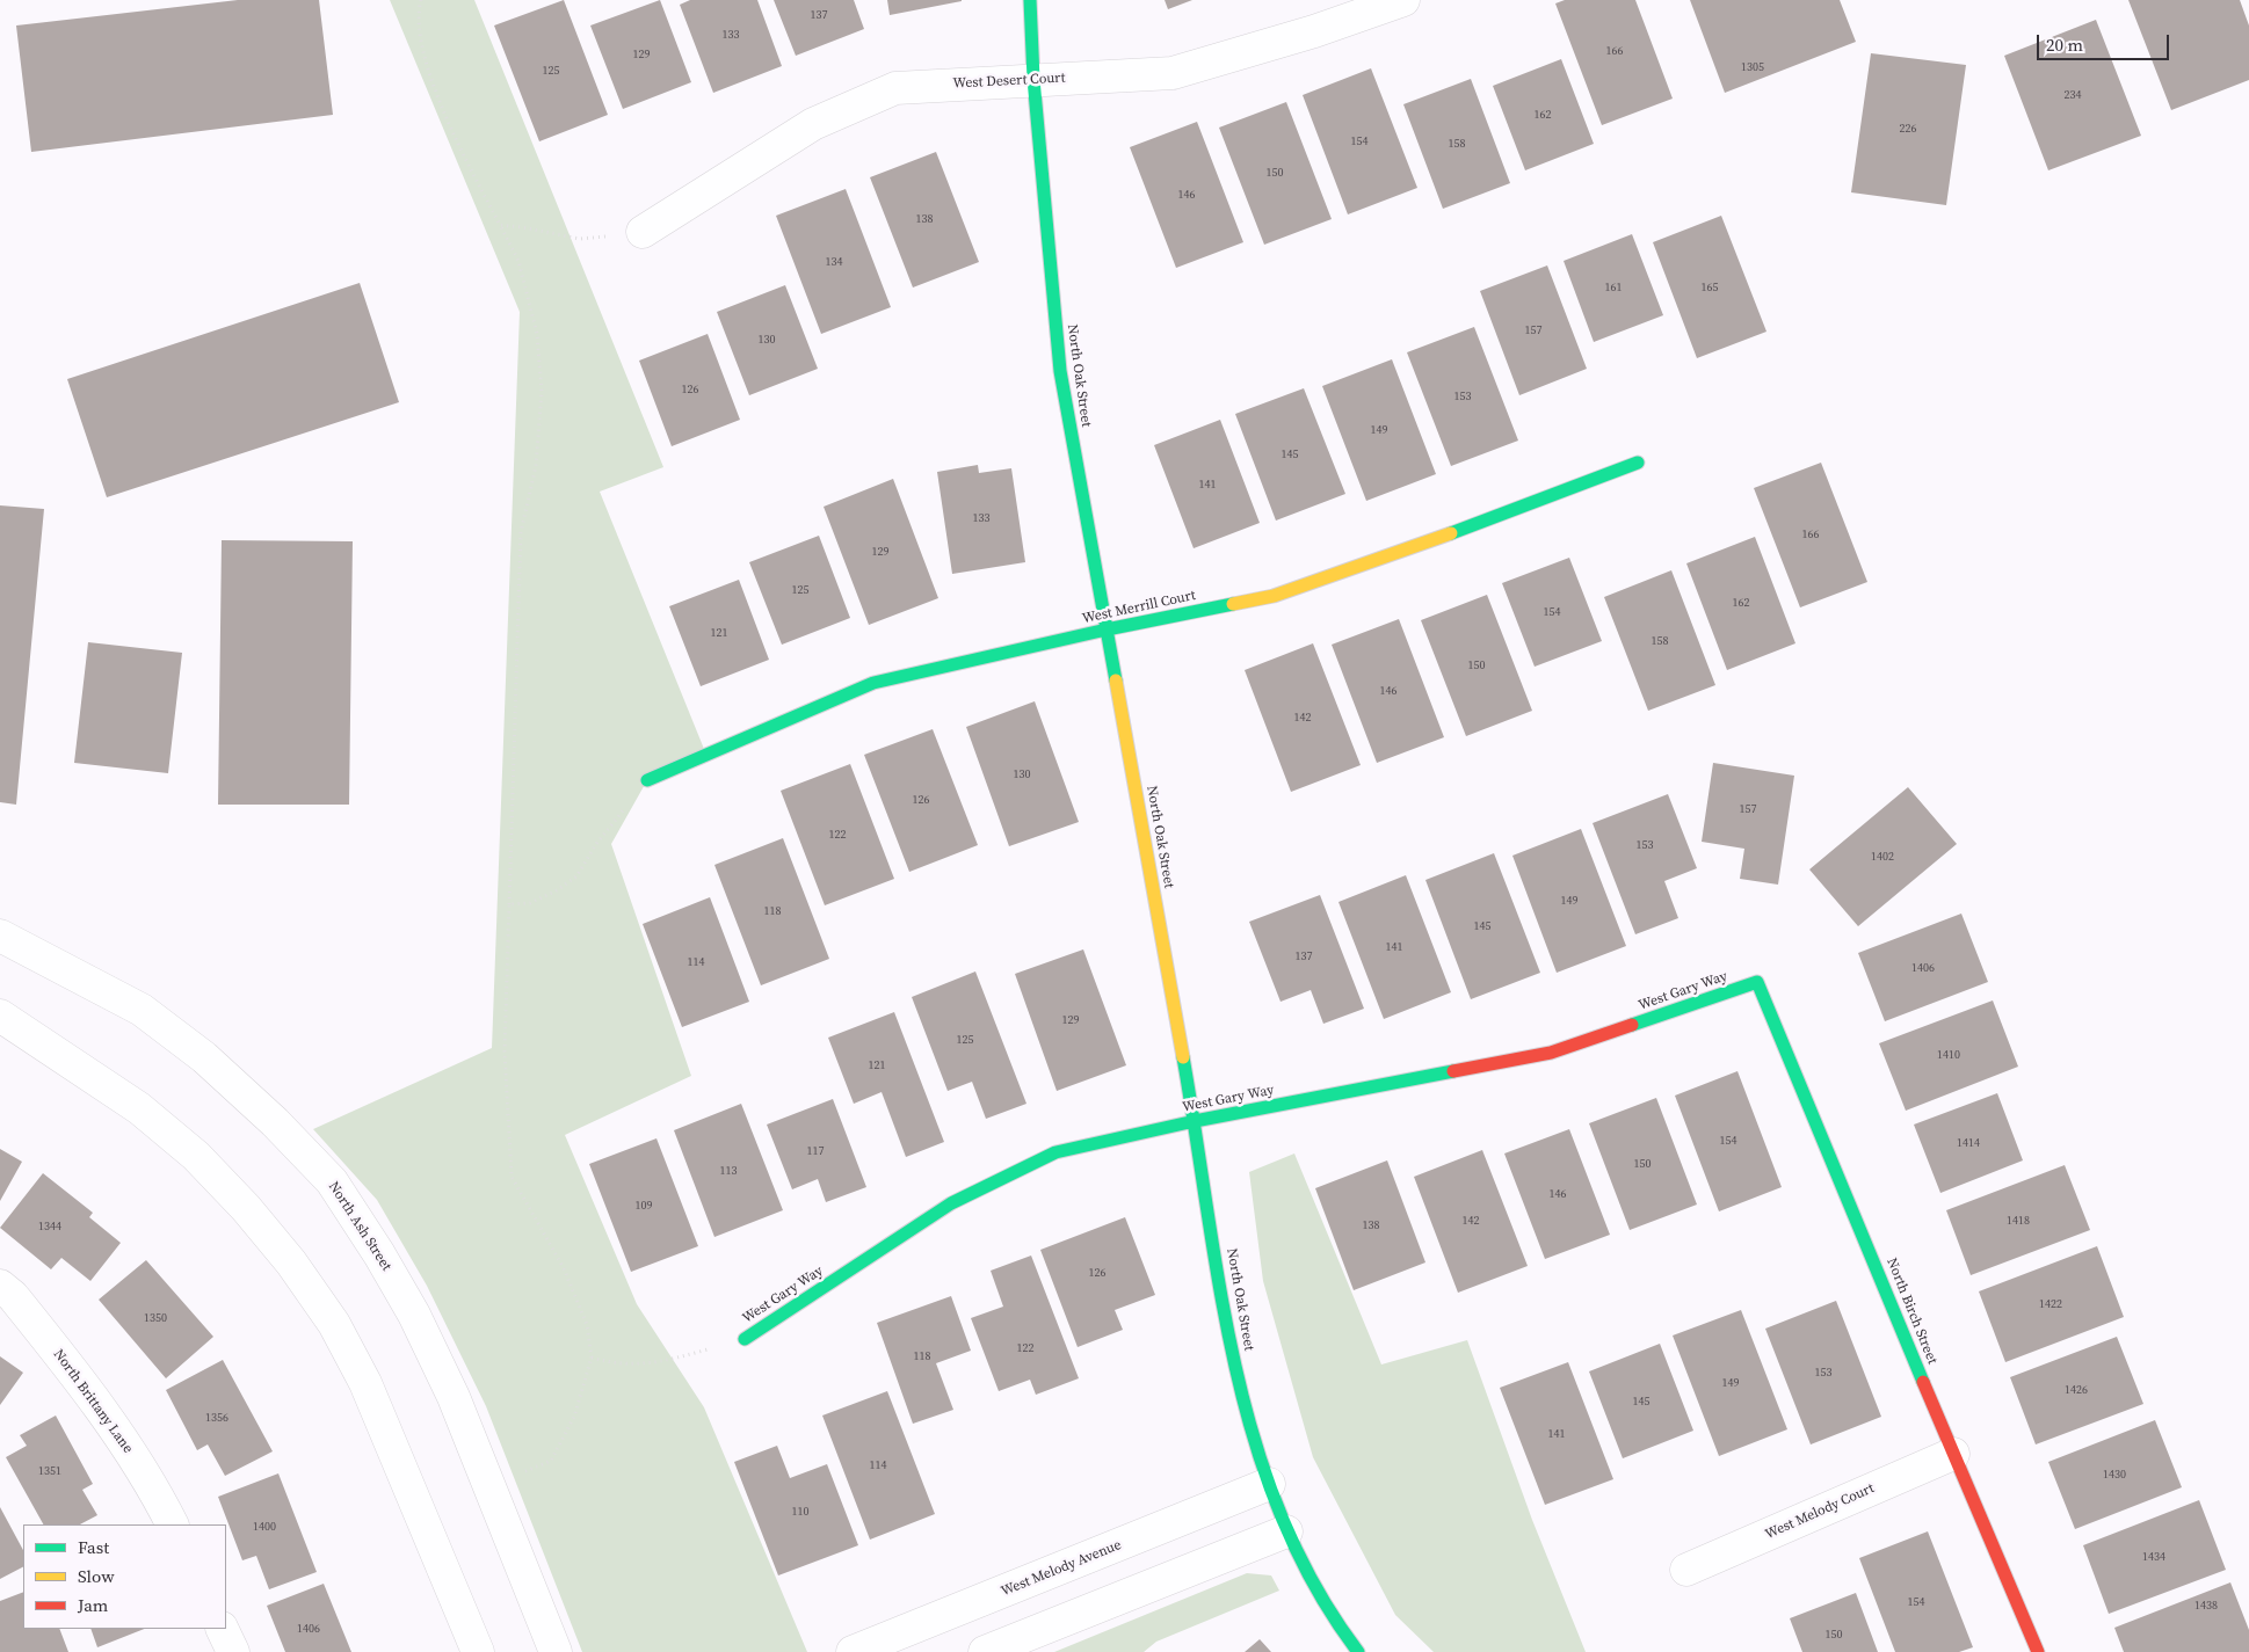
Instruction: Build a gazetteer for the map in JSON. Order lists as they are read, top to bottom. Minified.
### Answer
{"streets":{"street":["West Desert Court","North Oak Street","West Merrill Court","West Gary Way","North Ash Street","North Birch Street","North Brittany Lane","West Melody Court","West Melody Avenue"]},"crossings":[["West Desert Court","North Oak Street"],["North Oak Street","West Merrill Court"],["North Oak Street","West Gary Way"],["North Oak Street","West Melody Avenue"],["West Gary Way","North Birch Street"],["North Birch Street","West Melody Court"]],"house_numbers":["137","133","166","129","1305","125","234","162","226","154","158","150","146","138","134","161","165","157","130","126","153","149","145","141","133","166","129","125","162","154","121","158","150","146","142","130","126","157","122","153","1402","149","118","145","141","137","114","1406","129","125","1410","121","154","1414","117","150","113","146","109","142","1418","138","1344","126","1422","1350","122","118","153","149","1426","145","1356","141","114","1351","1430","110","1400","1434","154","1438","1406","150"],"legend":["Fast","Slow","Jam"],"scale_bar":"20 m"}
